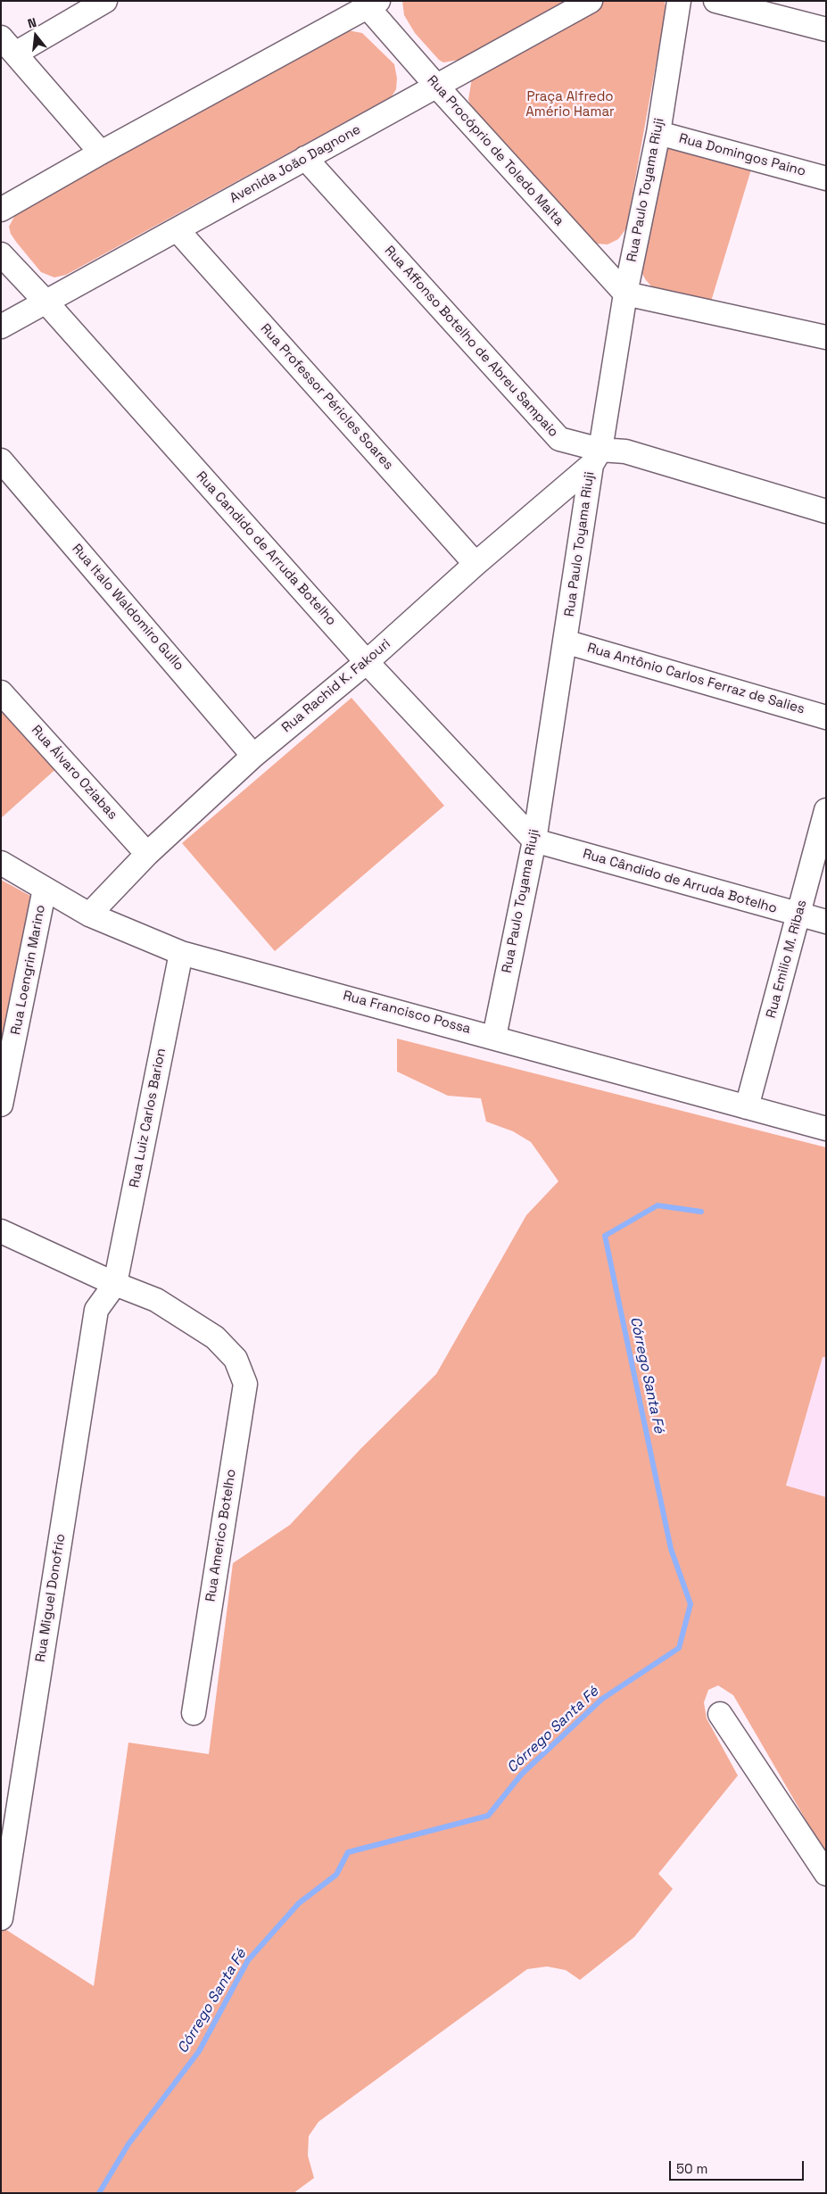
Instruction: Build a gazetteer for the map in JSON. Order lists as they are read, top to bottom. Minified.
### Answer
{"streets":{"street":["Rua Procóprio de Toledo Malta","Rua Domingos Paino","Avenida João Dagnone","Rua Paulo Toyama Riuji","Rua Affonso Botelho de Abreu Sampaio","Rua Professor Péricles Soares","Rua Candido de Arruda Botelho","Rua Italo Waldomiro Gullo","Rua Antônio Carlos Ferraz de Salies","Rua Rachid K. Fakouri","Rua Álvaro Oziabas","Rua Cândido de Arruda Botelho","Rua Emilio M. Ribas","Rua Loengrin Marino","Rua Francisco Possa","Rua Luiz Carlos Barion","Rua Americo Botelho","Rua Miguel Donofrio"]},"crossings":[["Rua Procóprio de Toledo Malta","Avenida João Dagnone"],["Rua Procóprio de Toledo Malta","Rua Paulo Toyama Riuji"],["Rua Domingos Paino","Rua Paulo Toyama Riuji"],["Avenida João Dagnone","Rua Affonso Botelho de Abreu Sampaio"],["Avenida João Dagnone","Rua Professor Péricles Soares"],["Avenida João Dagnone","Rua Candido de Arruda Botelho"],["Rua Paulo Toyama Riuji","Rua Affonso Botelho de Abreu Sampaio"],["Rua Paulo Toyama Riuji","Rua Candido de Arruda Botelho"],["Rua Paulo Toyama Riuji","Rua Antônio Carlos Ferraz de Salies"],["Rua Paulo Toyama Riuji","Rua Rachid K. Fakouri"],["Rua Paulo Toyama Riuji","Rua Cândido de Arruda Botelho"],["Rua Paulo Toyama Riuji","Rua Francisco Possa"],["Rua Affonso Botelho de Abreu Sampaio","Rua Rachid K. Fakouri"],["Rua Professor Péricles Soares","Rua Rachid K. Fakouri"],["Rua Candido de Arruda Botelho","Rua Rachid K. Fakouri"],["Rua Candido de Arruda Botelho","Rua Cândido de Arruda Botelho"],["Rua Italo Waldomiro Gullo","Rua Rachid K. Fakouri"],["Rua Rachid K. Fakouri","Rua Álvaro Oziabas"],["Rua Rachid K. Fakouri","Rua Francisco Possa"],["Rua Cândido de Arruda Botelho","Rua Emilio M. Ribas"],["Rua Emilio M. Ribas","Rua Francisco Possa"],["Rua Loengrin Marino","Rua Francisco Possa"],["Rua Francisco Possa","Rua Luiz Carlos Barion"],["Rua Luiz Carlos Barion","Rua Americo Botelho"],["Rua Luiz Carlos Barion","Rua Miguel Donofrio"],["Rua Americo Botelho","Rua Miguel Donofrio"]],"water":["Córrego Santa Fé"],"parks":["Praça Alfredo Amério Hamar"],"scale_bar":"50 m","north":"top"}
